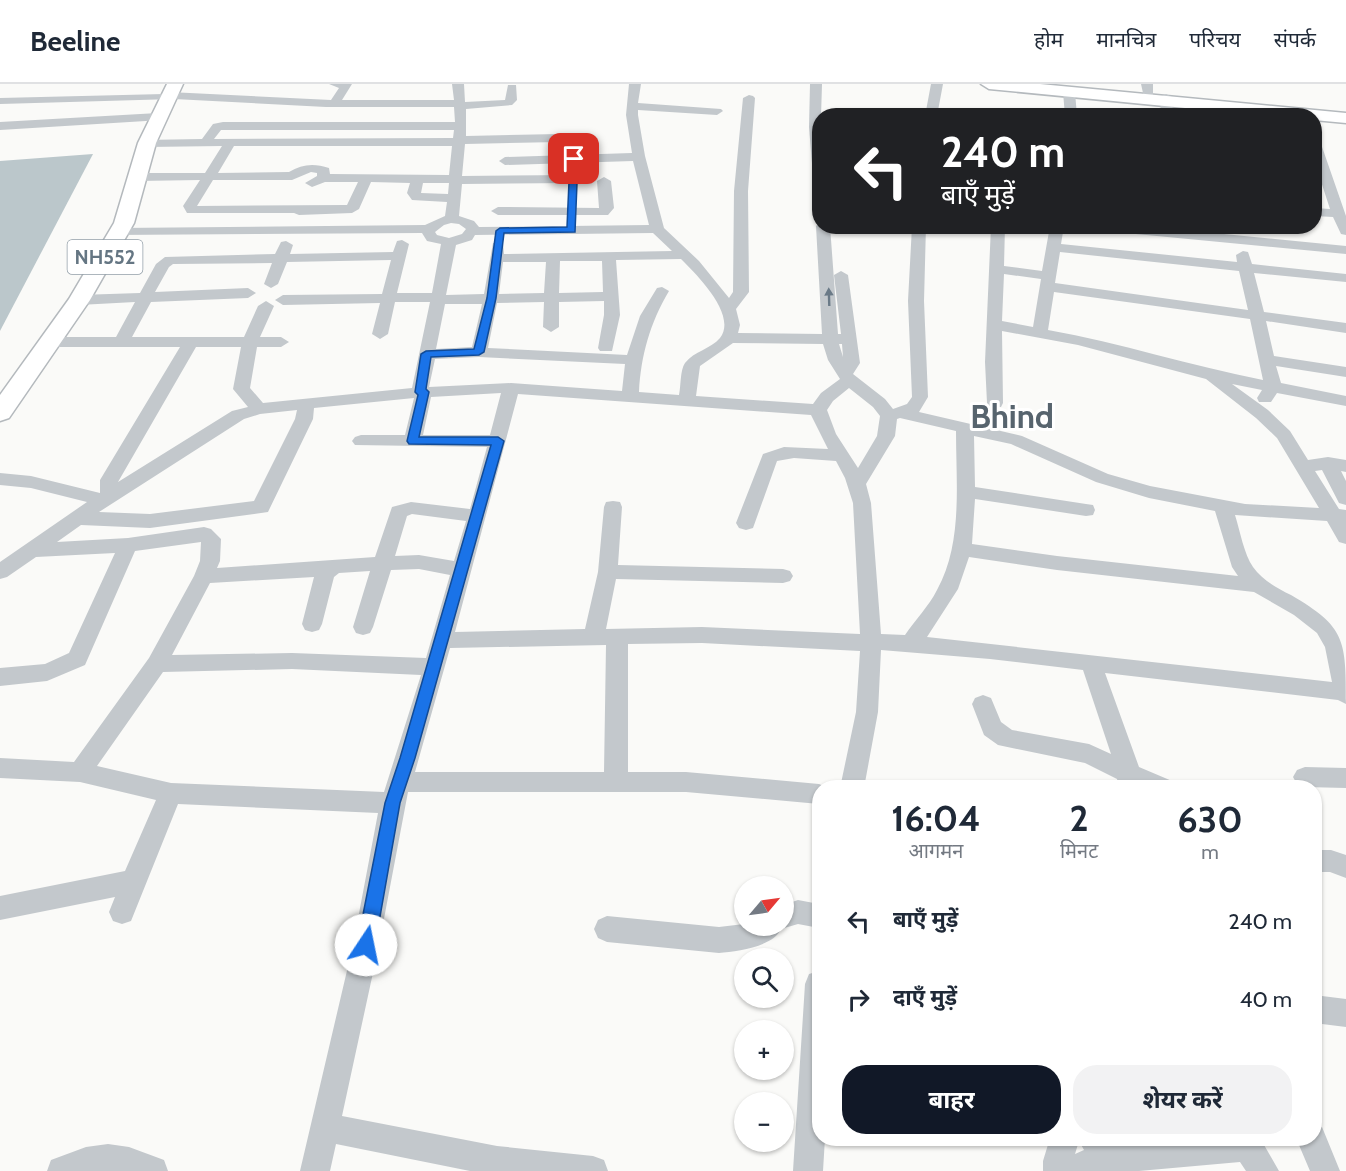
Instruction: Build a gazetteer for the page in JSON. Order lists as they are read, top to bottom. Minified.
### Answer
{"streets":{"highway":["NH552"]},"districts":["Bhind"],"north":"top right","page":{"header":"Beeline","nav":["होम","मानचित्र","परिचय","संपर्क"],"turn":["240 m","बाएँ मुड़ें"],"eta":["16:04","आगमन","2","मिनट","630","m"],"map_buttons":["+","−"],"list":[{"name":"बाएँ मुड़ें","value":"240 m"},{"name":"दाएँ मुड़ें","value":"40 m"}],"buttons":["बाहर","शेयर करें"]}}
